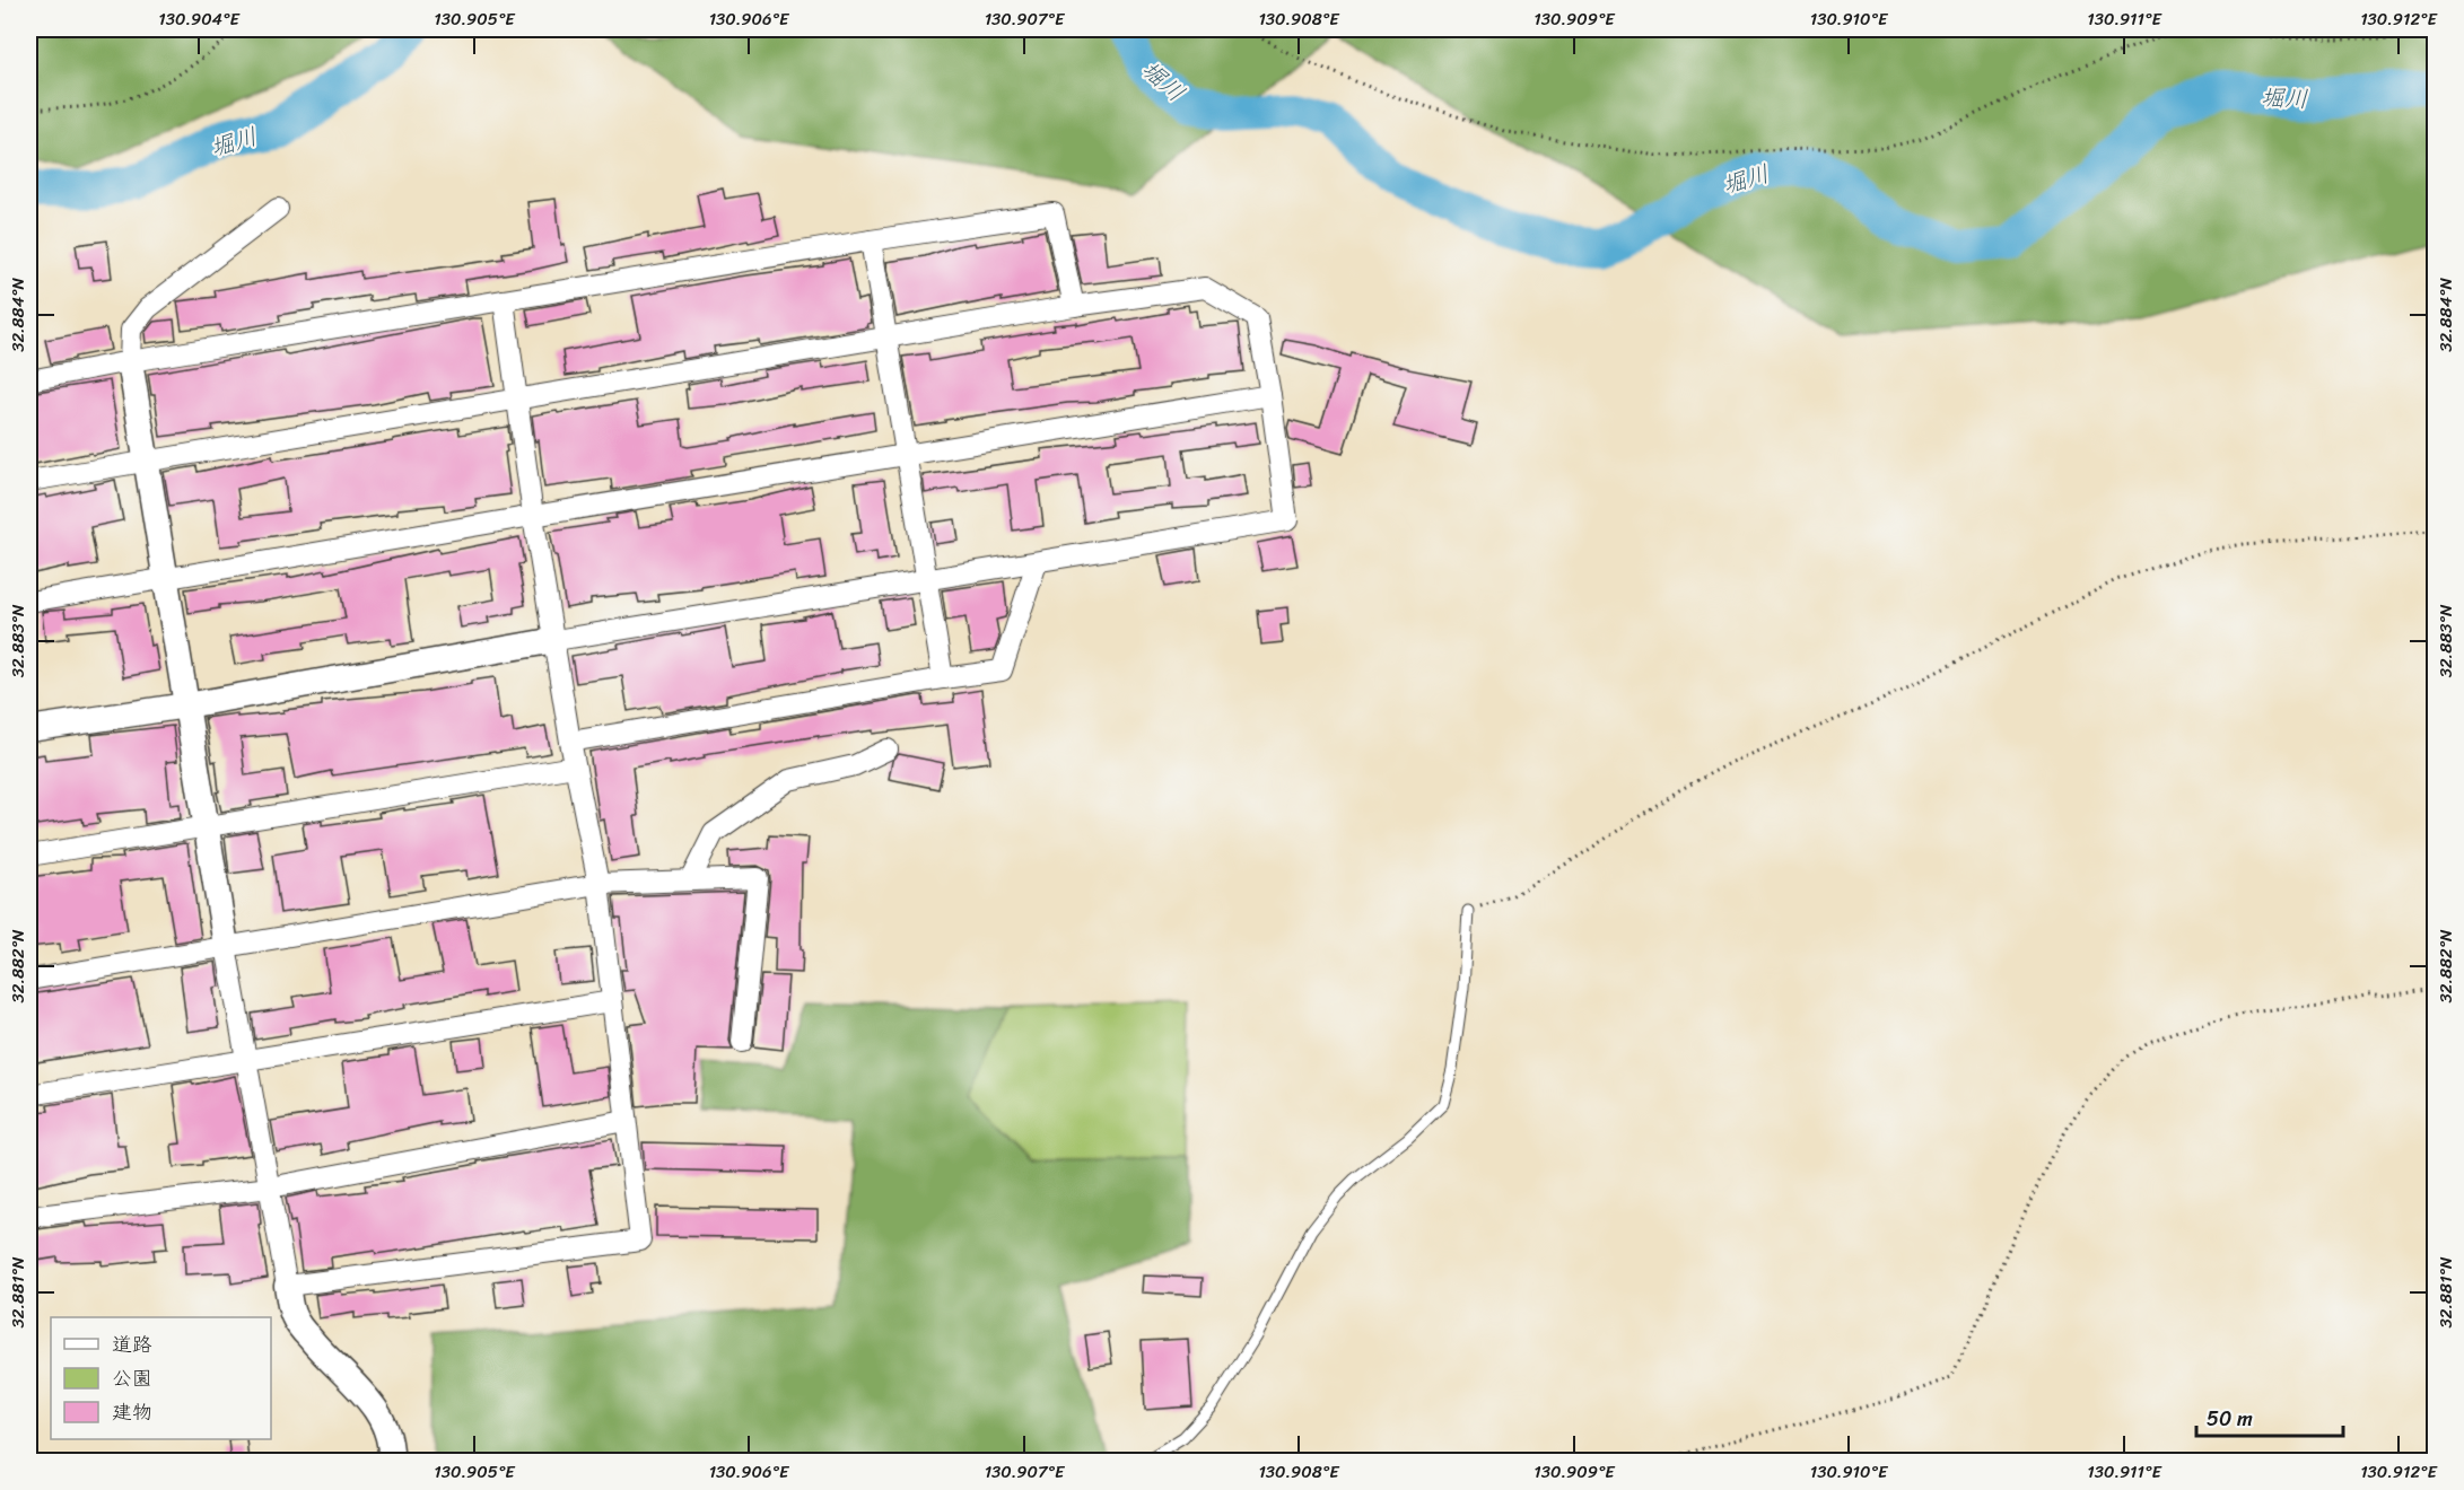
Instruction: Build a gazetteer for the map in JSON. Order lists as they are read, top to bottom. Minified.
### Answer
{"water":["堀川"],"legend":["道路","公園","建物"],"scale_bar":"50 m","coordinates":["130.904°E","130.905°E","130.906°E","130.907°E","130.908°E","130.909°E","130.910°E","130.911°E","130.912°E","32.884°N","32.883°N","32.882°N","32.881°N"]}
